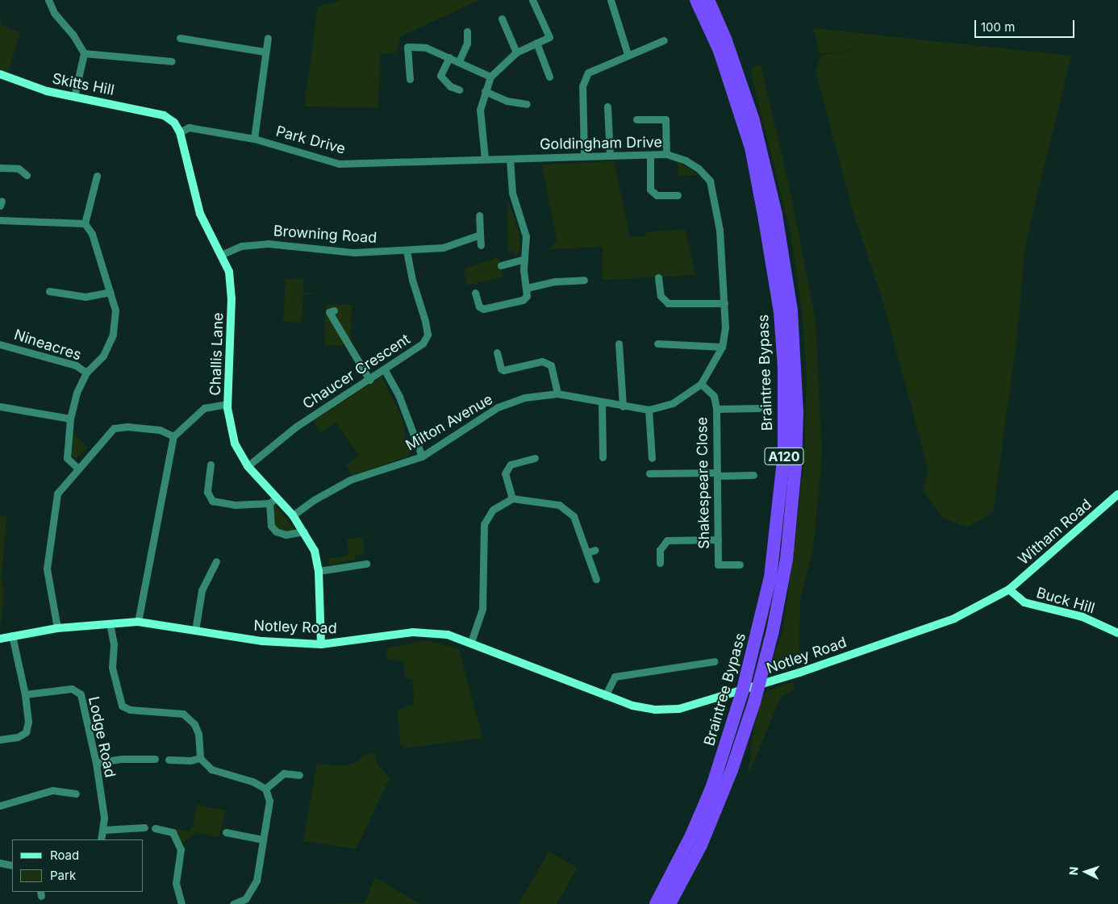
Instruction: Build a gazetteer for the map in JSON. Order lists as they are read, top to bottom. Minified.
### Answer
{"streets":{"highway":["Braintree Bypass","A120"],"street":["Skitts Hill","Park Drive","Goldingham Drive","Browning Road","Nineacres","Challis Lane","Chaucer Crescent","Milton Avenue","Shakespeare Close","Witham Road","Buck Hill","Notley Road","Lodge Road"]},"crossings":[["Skitts Hill","Challis Lane"],["Park Drive","Goldingham Drive"],["Park Drive","Challis Lane"],["Goldingham Drive","Milton Avenue"],["Goldingham Drive","Shakespeare Close"],["Browning Road","Challis Lane"],["Browning Road","Chaucer Crescent"],["Witham Road","Buck Hill"],["Witham Road","Notley Road"],["Buck Hill","Notley Road"]],"legend":["Road","Park"],"scale_bar":"100 m","north":"left"}
